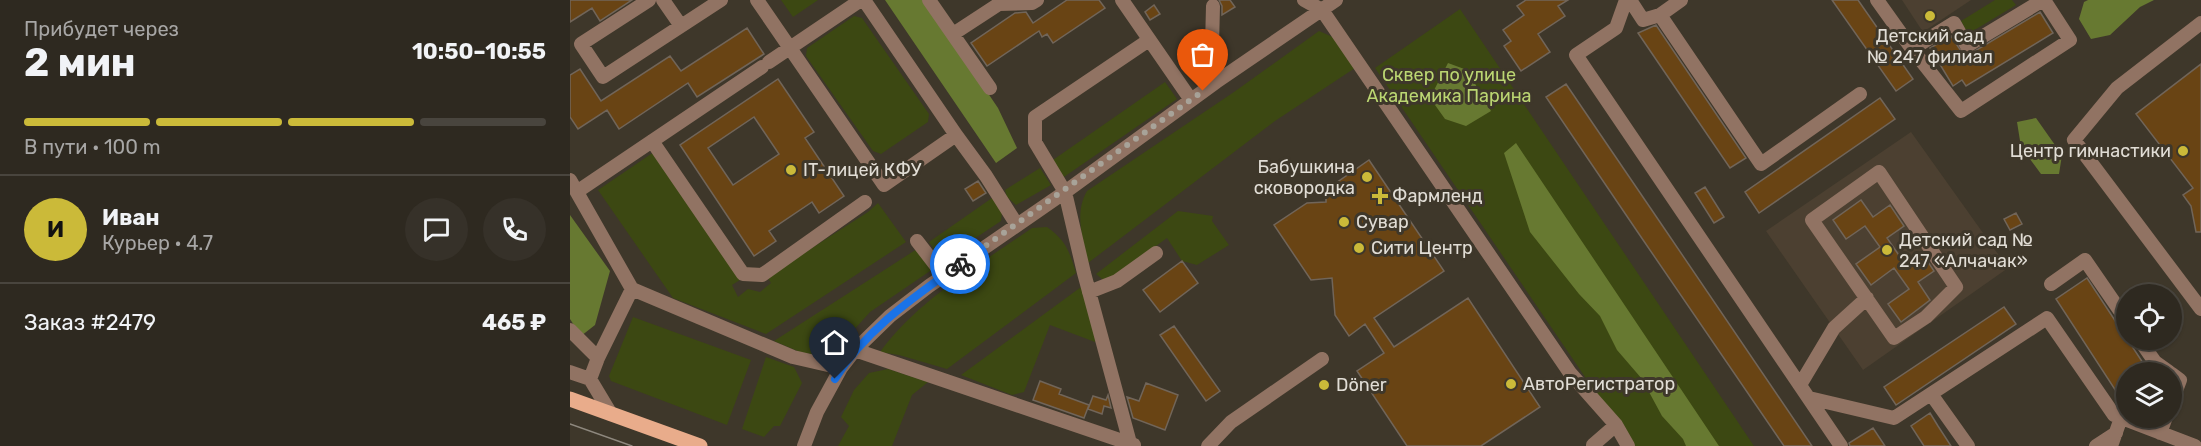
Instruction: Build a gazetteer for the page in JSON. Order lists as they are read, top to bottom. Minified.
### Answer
{"parks":["Сквер по улице Академика Парина"],"places":{"other":["Детский сад № 247 филиал","Центр гимнастики","IT-лицей КФУ","Бабушкина сковородка","Сувар","Сити Центр","Детский сад № 247 «Алчачак»","АвтоРегистратор","Döner"],"health":["Фармленд"]},"page":{"heading":["2 мин","Прибудет через","10:50–10:55"],"panel":["Иван","Курьер · 4.7","Заказ #2479","465 ₽"],"bar":"В пути · 100 m","round":"И"}}
